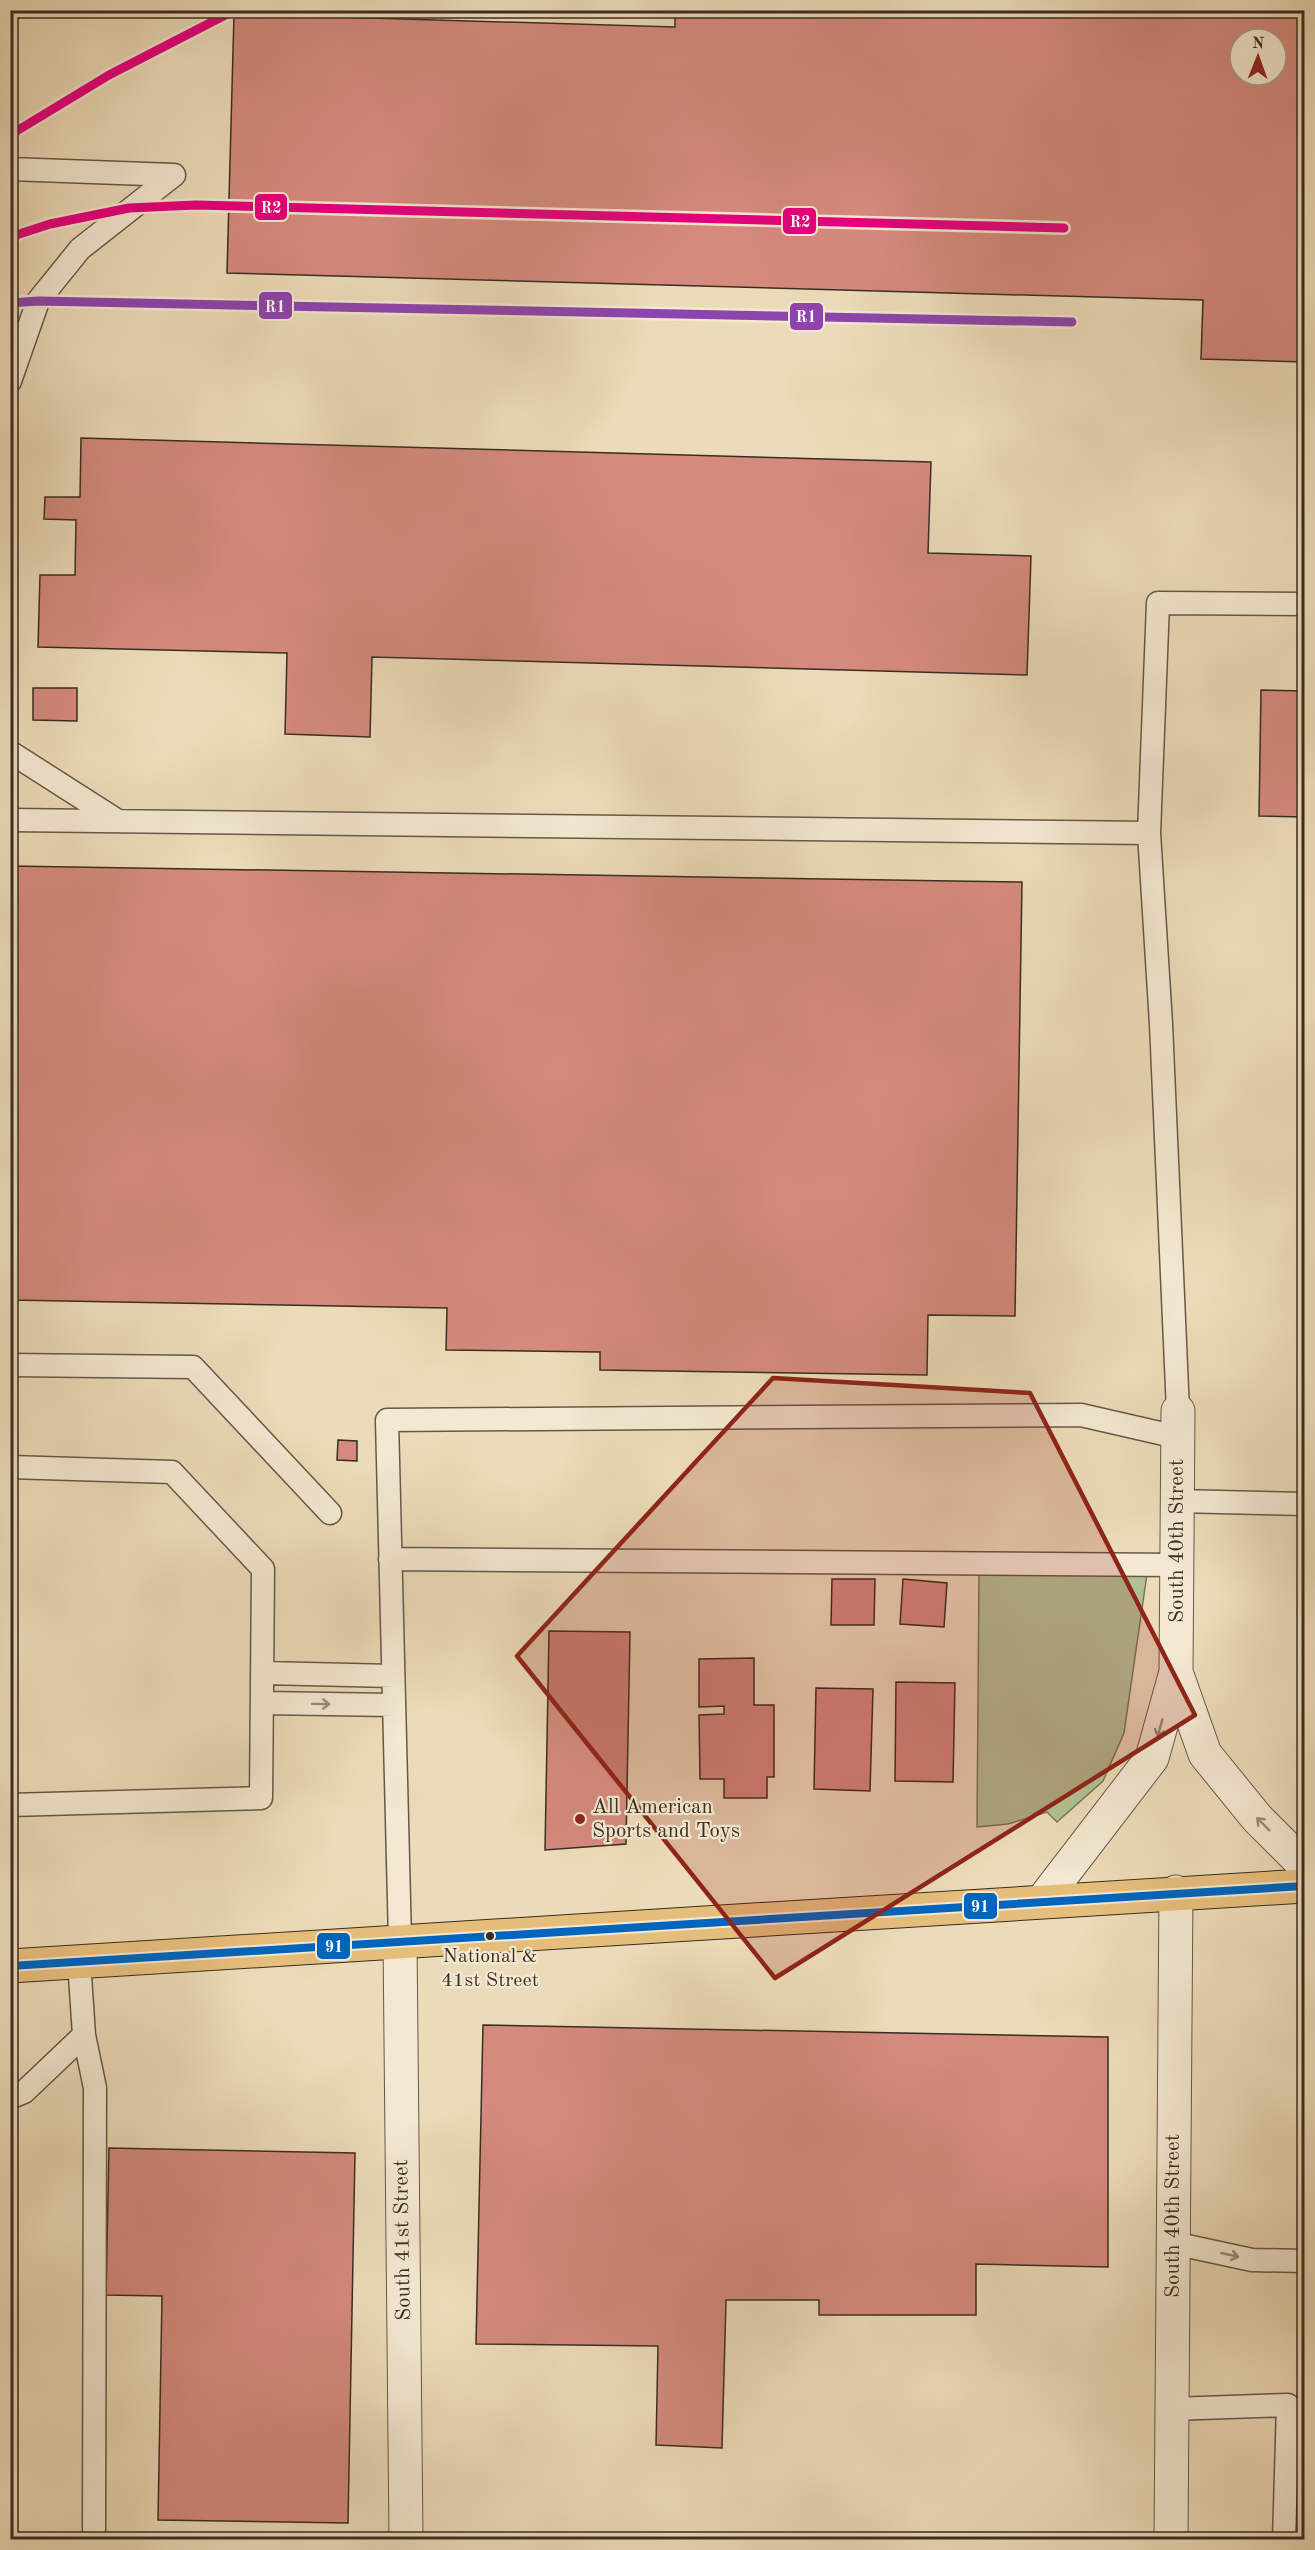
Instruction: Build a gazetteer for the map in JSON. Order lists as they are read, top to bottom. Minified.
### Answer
{"streets":{"street":["South 40th Street","South 41st Street"]},"places":["All American Sports and Toys","National & 41st Street"],"lines":["transit line R2","transit line R1","transit line 91"],"north":"top"}
